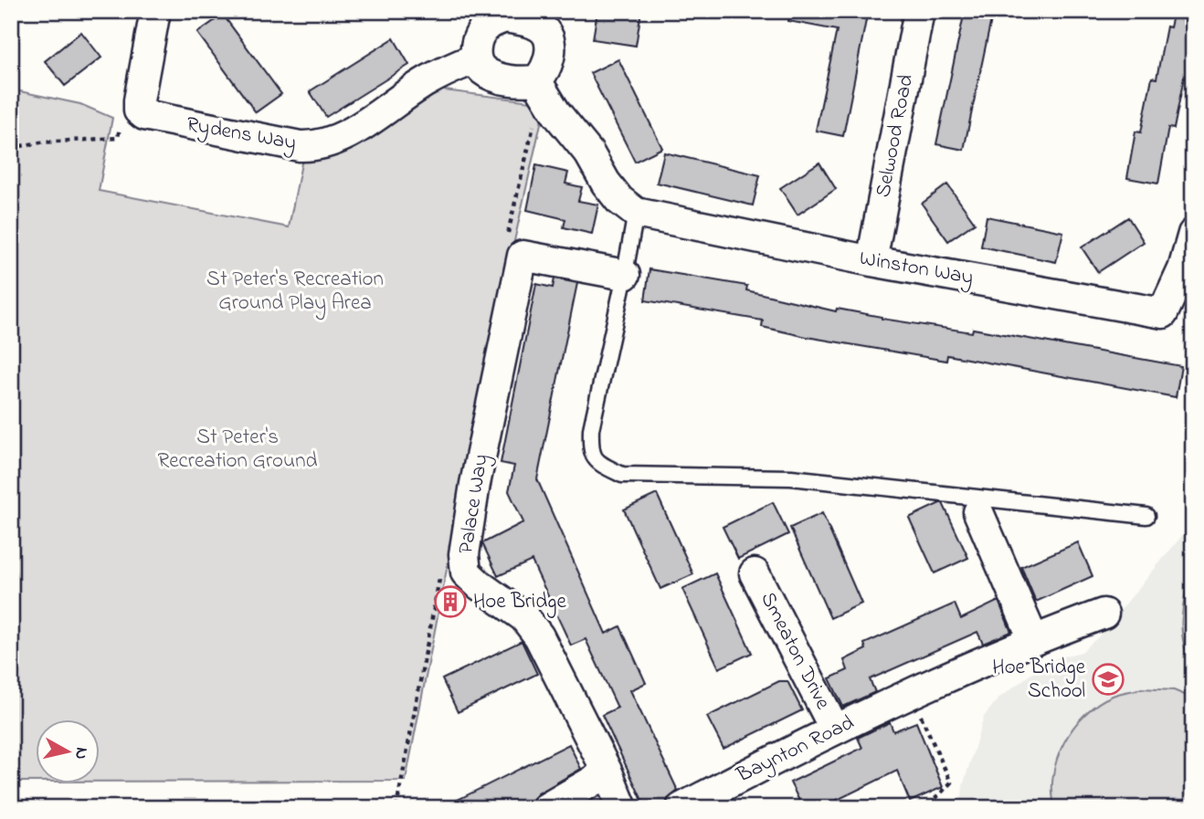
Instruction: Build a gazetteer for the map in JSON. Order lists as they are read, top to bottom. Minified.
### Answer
{"streets":{"street":["Rydens Way","Selwood Road","Winston Way","Palace Way","Smeaton Drive","Baynton Road"]},"crossings":[["Selwood Road","Winston Way"],["Smeaton Drive","Baynton Road"]],"parks":["St Peter's Recreation Ground Play Area","St Peter's Recreation Ground"],"places":{"building":["Hoe Bridge"],"school or university":["Hoe Bridge School"]},"north":"right"}
